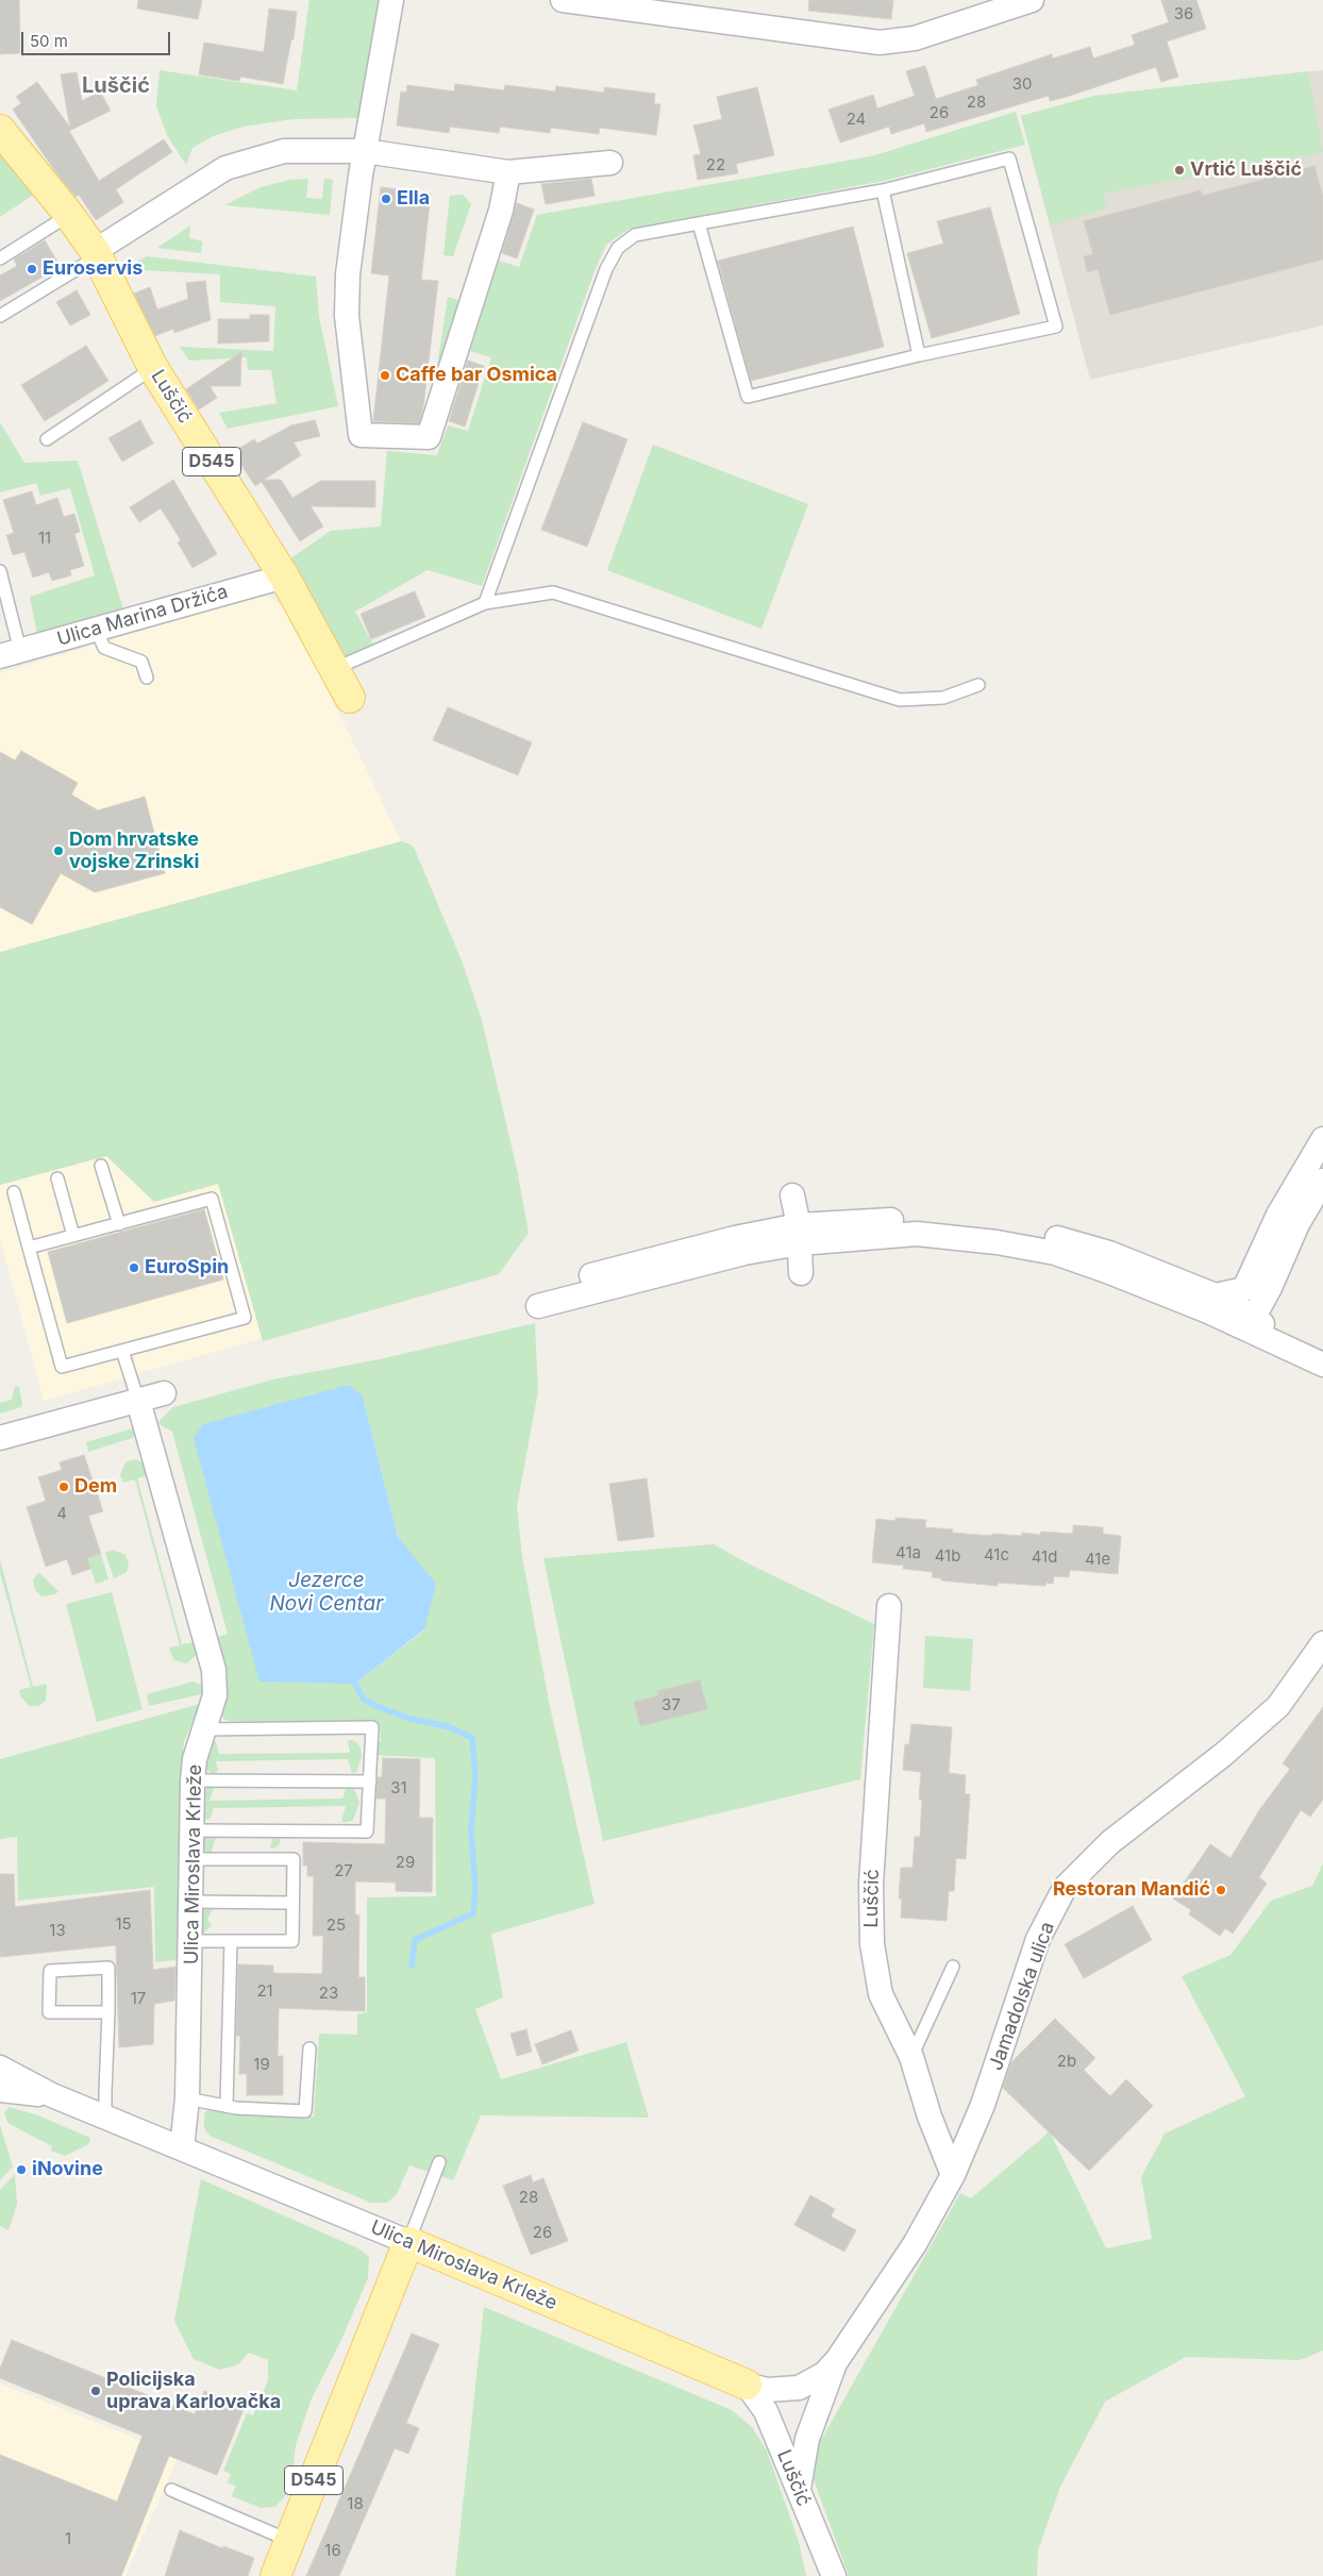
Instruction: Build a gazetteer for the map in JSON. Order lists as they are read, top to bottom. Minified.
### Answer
{"streets":{"main road":["Luščić","D545","Ulica Miroslava Krleže"],"street":["Ulica Marina Držića","Jamadolska ulica"]},"crossings":[["Luščić","Ulica Marina Držića"],["Luščić","Ulica Miroslava Krleže"],["Luščić","Jamadolska ulica"],["D545","Ulica Miroslava Krleže"],["Ulica Miroslava Krleže","Jamadolska ulica"]],"districts":["Luščić"],"water":["Jezerce Novi Centar"],"places":["Vrtić Luščić","Ella","Euroservis","Caffe bar Osmica","Dom hrvatske vojske Zrinski","EuroSpin","Dem","Restoran Mandić","iNovine","Policijska uprava Karlovačka"],"house_numbers":["36","30","28","26","24","22","11","4","41a","41c","41b","41d","41e","37","31","29","27","15","25","13","21","23","17","2b","19","28","26","18","1","16"],"scale_bar":"50 m"}
